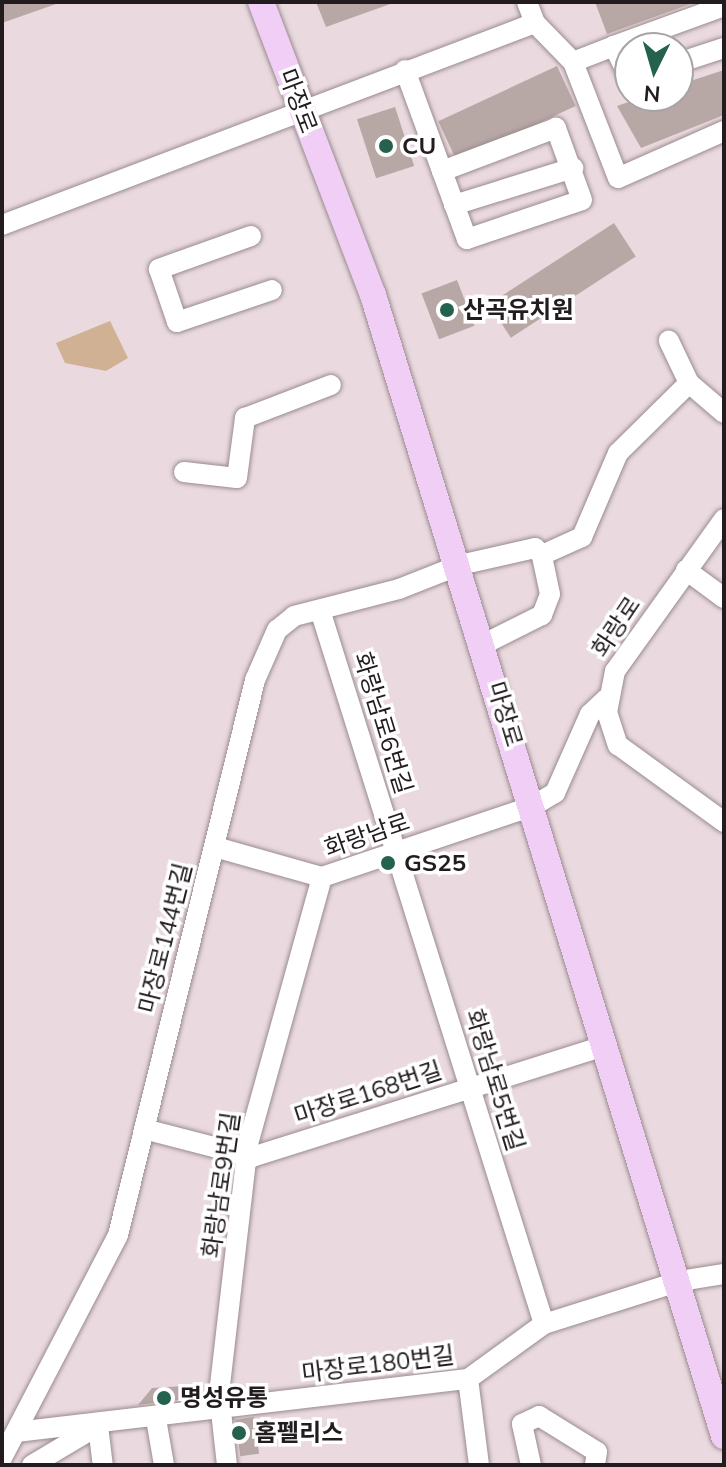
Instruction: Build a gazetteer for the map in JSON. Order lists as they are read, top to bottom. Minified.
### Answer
{"streets":{"main road":["마장로"],"street":["화랑로","화랑남로6번길","화랑남로","마장로144번길","화랑남로5번길","마장로168번길","화랑남로9번길","마장로180번길"]},"crossings":[["마장로","화랑남로"],["마장로","마장로144번길"],["마장로","마장로168번길"],["마장로","마장로180번길"],["화랑남로6번길","화랑남로"],["화랑남로6번길","마장로144번길"],["화랑남로6번길","화랑남로5번길"],["화랑남로","마장로144번길"],["화랑남로","화랑남로5번길"],["화랑남로","화랑남로9번길"],["마장로144번길","마장로180번길"],["화랑남로5번길","마장로168번길"],["화랑남로5번길","마장로180번길"],["마장로168번길","화랑남로9번길"],["화랑남로9번길","마장로180번길"]],"places":["CU","산곡유치원","GS25","명성유통","홈펠리스"],"north":"bottom"}
